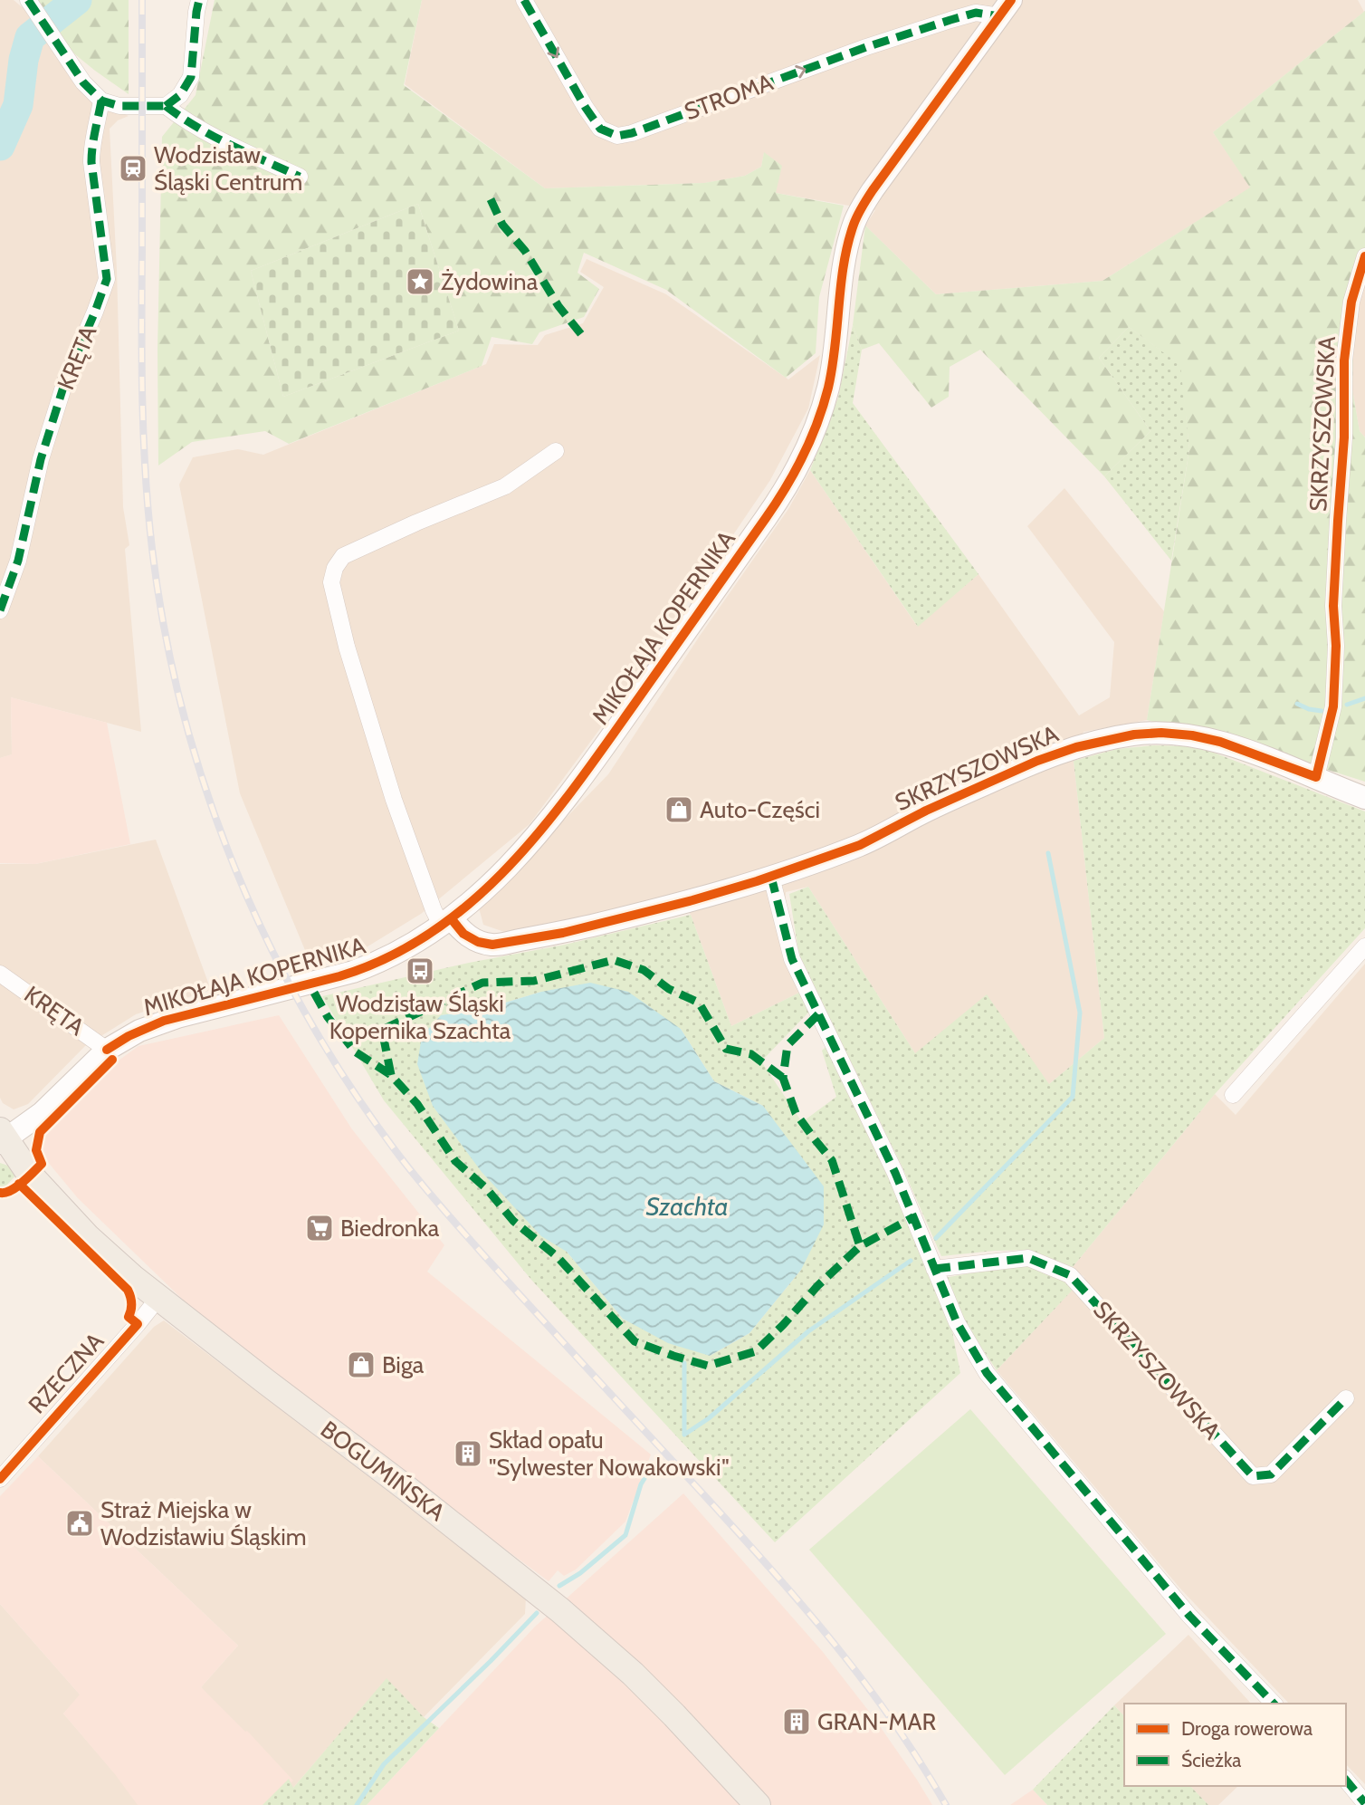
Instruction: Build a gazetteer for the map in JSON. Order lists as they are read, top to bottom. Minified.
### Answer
{"streets":{"main road":["BOGUMIŃSKA"],"street":["STROMA","KRĘTA","SKRZYSZOWSKA","MIKOŁAJA KOPERNIKA","RZECZNA"]},"crossings":[["STROMA","MIKOŁAJA KOPERNIKA"],["KRĘTA","MIKOŁAJA KOPERNIKA"],["SKRZYSZOWSKA","MIKOŁAJA KOPERNIKA"],["MIKOŁAJA KOPERNIKA","BOGUMIŃSKA"],["RZECZNA","BOGUMIŃSKA"]],"one_way":["STROMA"],"water":["Szachta"],"places":{"station":["Wodzisław Śląski Centrum"],"place":["Żydowina"],"shop":["Auto-Części","Biga"],"bus stop":["Wodzisław Śląski Kopernika Szachta"],"supermarket":["Biedronka"],"building":["Skład opału \"Sylwester Nowakowski\"","GRAN-MAR"],"public building":["Straż Miejska w Wodzisławiu Śląskim"]},"legend":["Droga rowerowa","Ścieżka"]}
